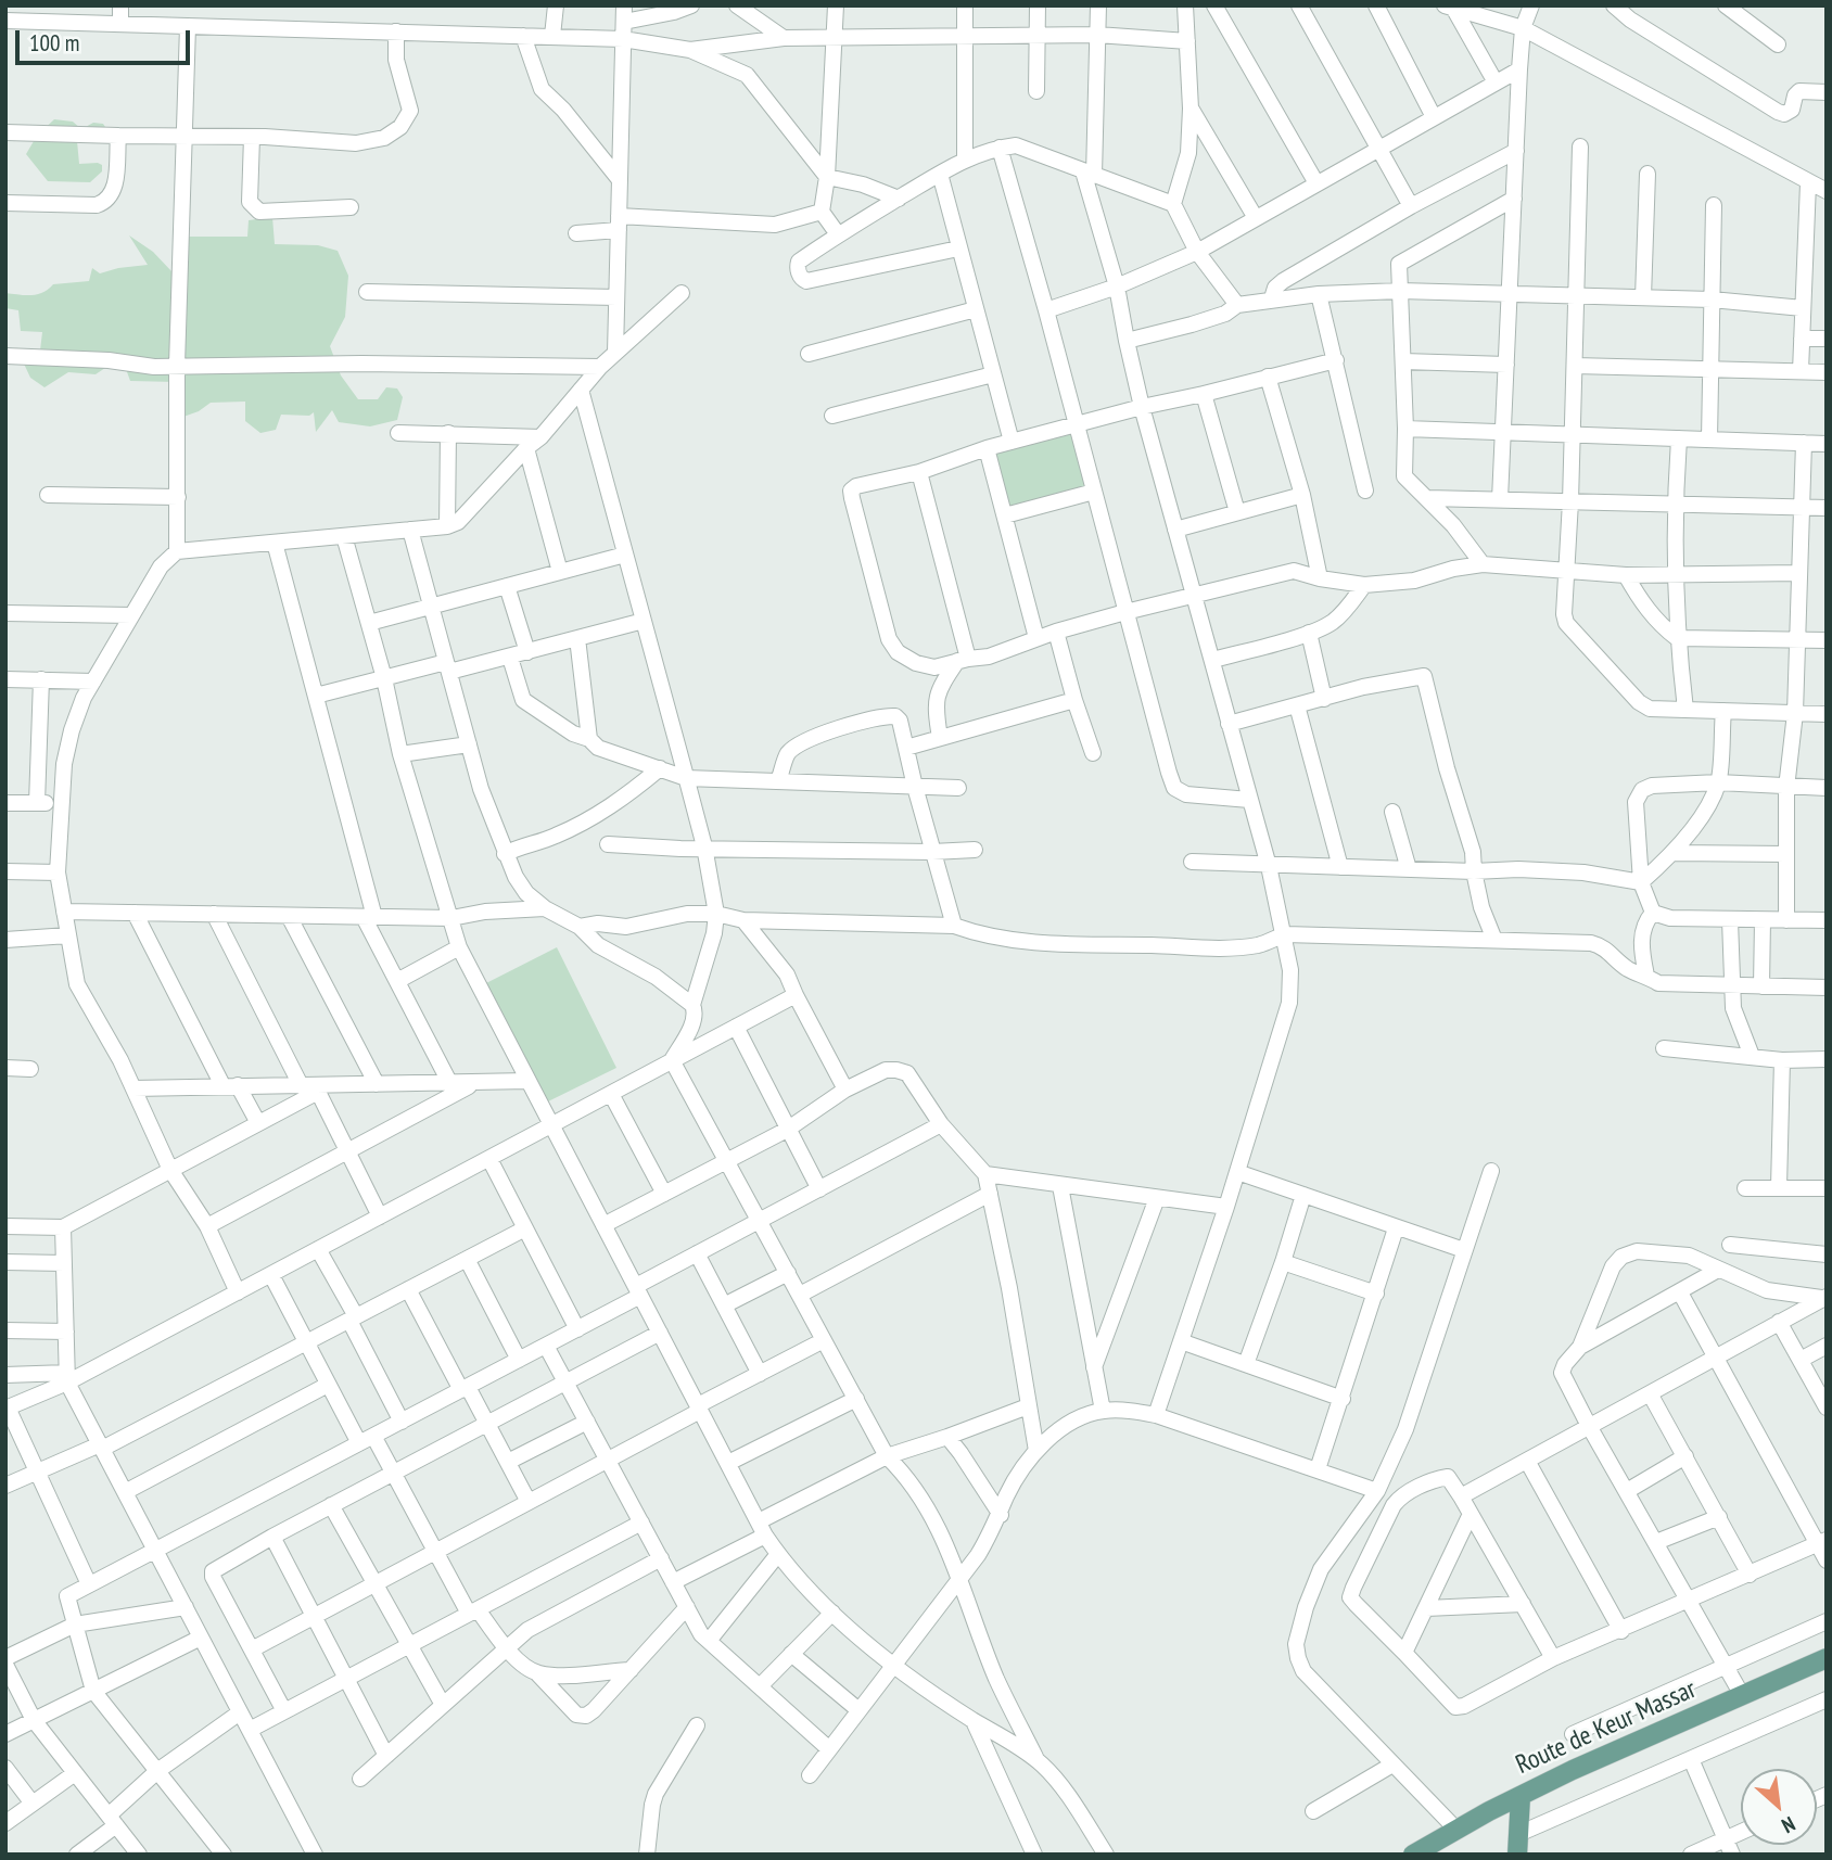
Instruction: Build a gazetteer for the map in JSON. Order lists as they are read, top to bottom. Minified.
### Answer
{"streets":{"main road":["Route de Keur Massar"]},"scale_bar":"100 m","north":"bottom right"}
